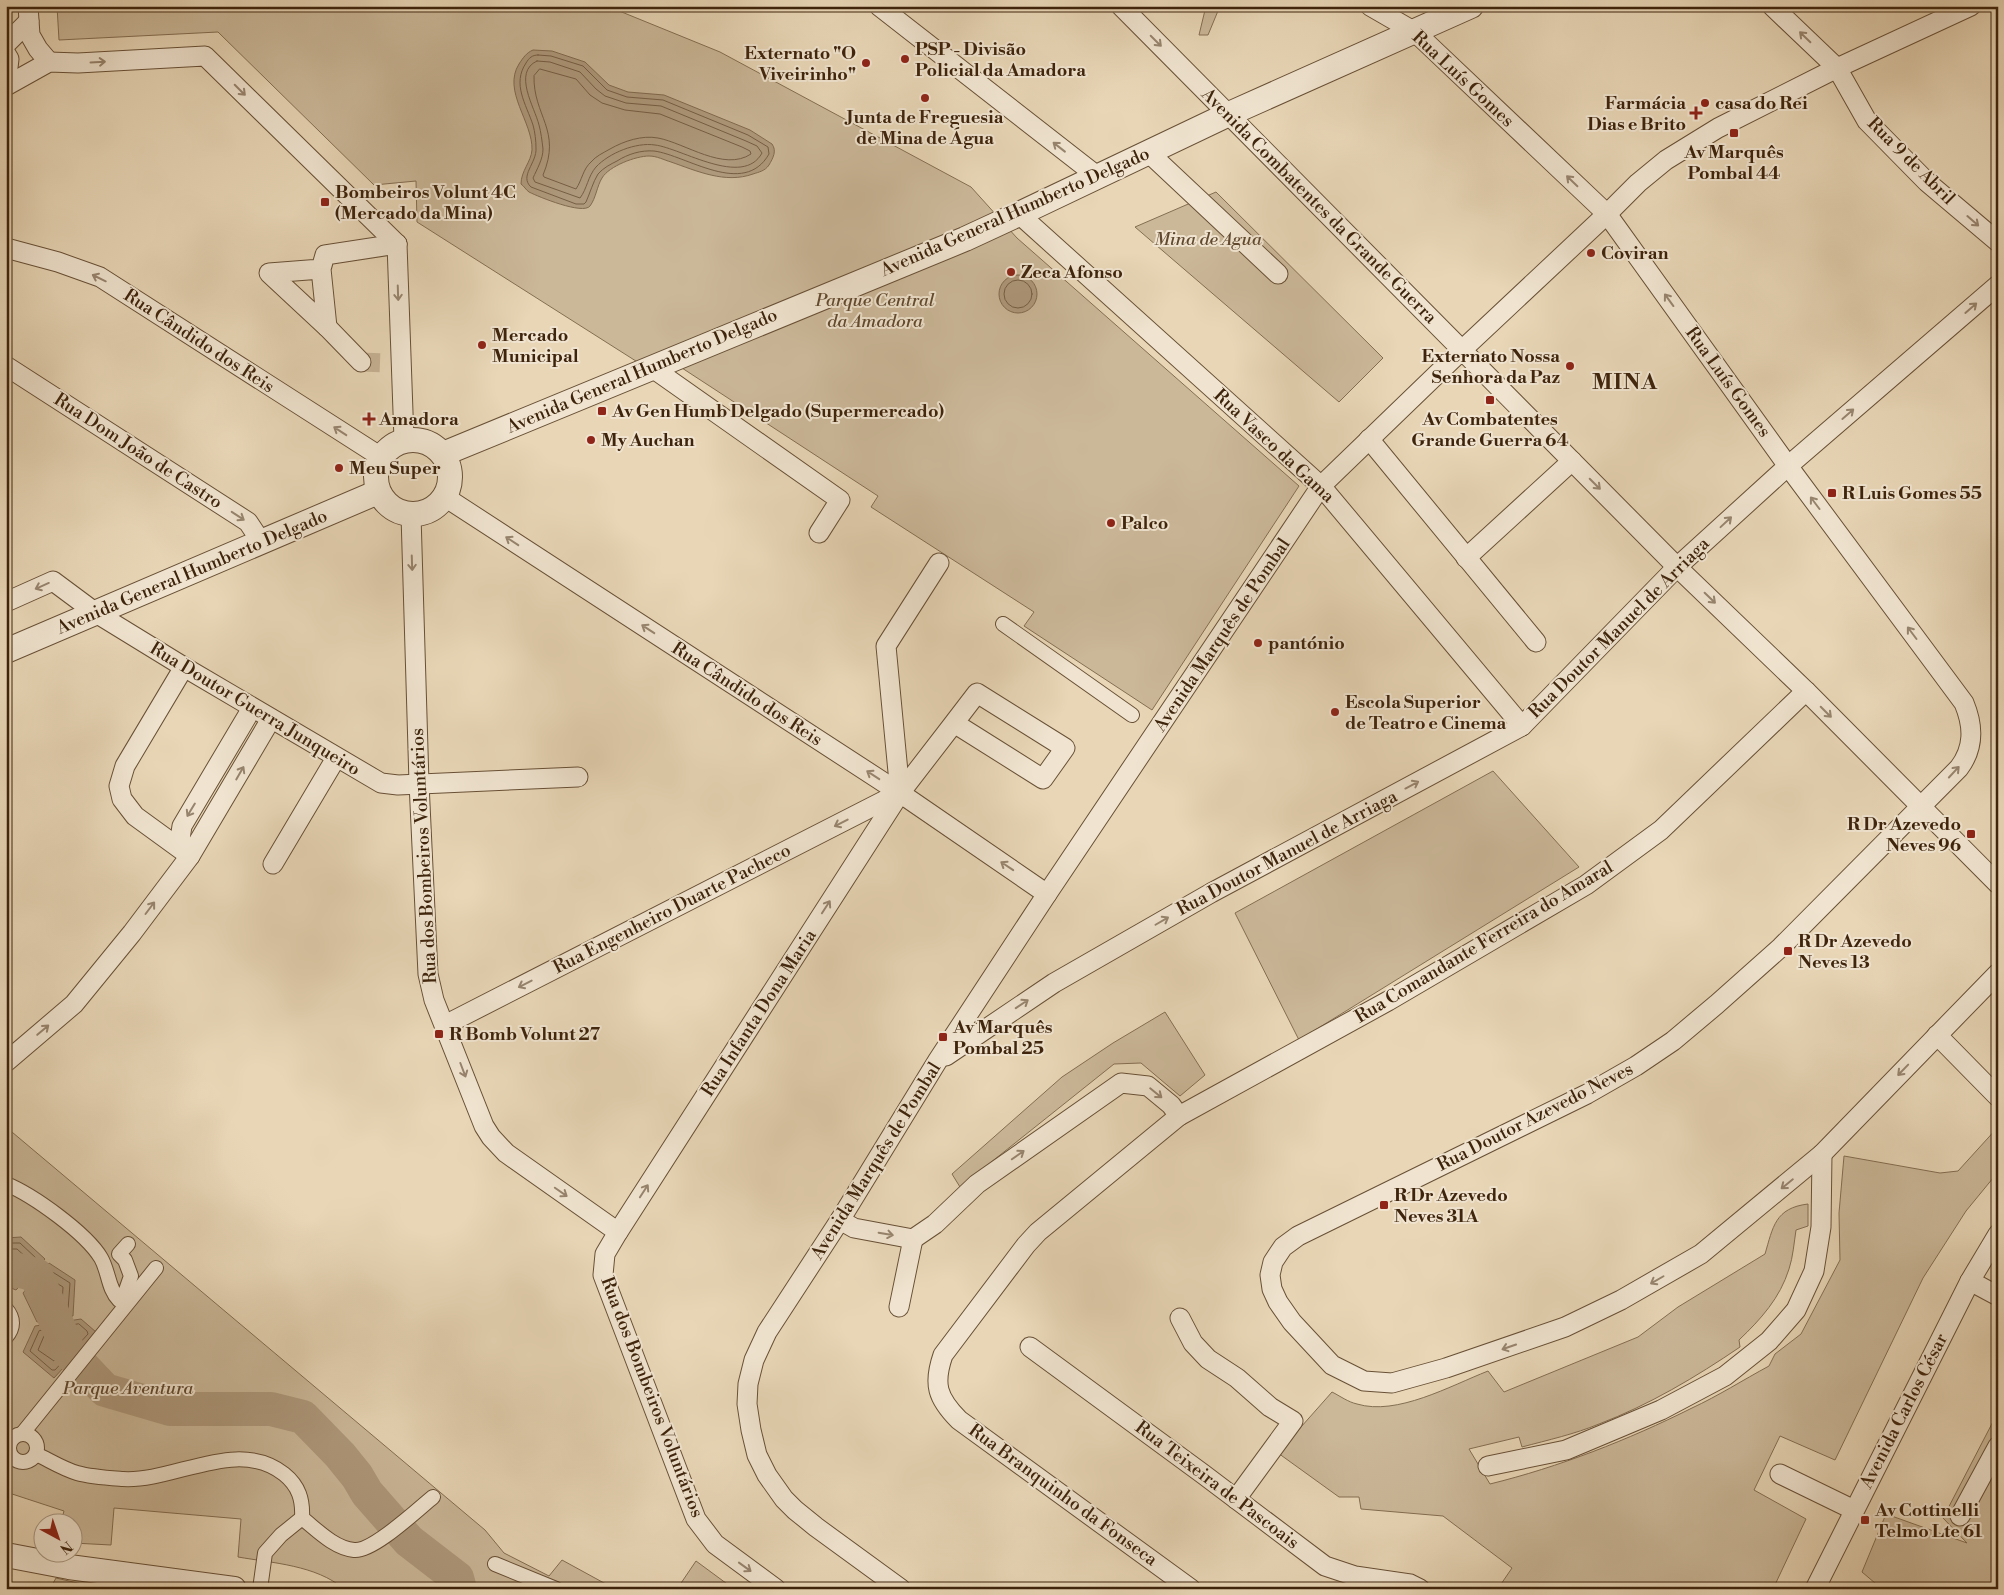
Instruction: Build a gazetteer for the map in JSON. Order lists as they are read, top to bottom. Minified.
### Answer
{"streets":{"street":["Rua Luís Gomes","Rua 9 de Abril","Avenida Combatentes da Grande Guerra","Avenida General Humberto Delgado","Rua Cândido dos Reis","Rua Vasco da Gama","Rua Dom João de Castro","Rua Doutor Manuel de Arriaga","Avenida Marquês de Pombal","Rua Doutor Guerra Junqueiro","Rua dos Bombeiros Voluntários","Rua Engenheiro Duarte Pacheco","Rua Comandante Ferreira do Amaral","Rua Infanta Dona Maria","Rua Doutor Azevedo Neves","Avenida Carlos César","Rua Teixeira de Pascoais","Rua Branquinho da Fonseca"]},"crossings":[["Rua Luís Gomes","Avenida Combatentes da Grande Guerra"],["Rua Luís Gomes","Avenida General Humberto Delgado"],["Rua Luís Gomes","Rua Doutor Manuel de Arriaga"],["Rua Luís Gomes","Avenida Marquês de Pombal"],["Rua Luís Gomes","Rua Doutor Azevedo Neves"],["Rua 9 de Abril","Avenida Marquês de Pombal"],["Avenida Combatentes da Grande Guerra","Avenida General Humberto Delgado"],["Avenida Combatentes da Grande Guerra","Rua Doutor Manuel de Arriaga"],["Avenida Combatentes da Grande Guerra","Avenida Marquês de Pombal"],["Avenida Combatentes da Grande Guerra","Rua Comandante Ferreira do Amaral"],["Avenida Combatentes da Grande Guerra","Rua Doutor Azevedo Neves"],["Avenida General Humberto Delgado","Rua Cândido dos Reis"],["Avenida General Humberto Delgado","Rua Vasco da Gama"],["Avenida General Humberto Delgado","Rua Dom João de Castro"],["Avenida General Humberto Delgado","Rua Doutor Guerra Junqueiro"],["Avenida General Humberto Delgado","Rua dos Bombeiros Voluntários"],["Rua Cândido dos Reis","Avenida Marquês de Pombal"],["Rua Cândido dos Reis","Rua dos Bombeiros Voluntários"],["Rua Cândido dos Reis","Rua Engenheiro Duarte Pacheco"],["Rua Cândido dos Reis","Rua Infanta Dona Maria"],["Rua Vasco da Gama","Rua Doutor Manuel de Arriaga"],["Rua Vasco da Gama","Avenida Marquês de Pombal"],["Rua Doutor Manuel de Arriaga","Avenida Marquês de Pombal"],["Rua Doutor Guerra Junqueiro","Rua dos Bombeiros Voluntários"],["Rua dos Bombeiros Voluntários","Rua Engenheiro Duarte Pacheco"],["Rua dos Bombeiros Voluntários","Rua Infanta Dona Maria"],["Rua Engenheiro Duarte Pacheco","Rua Infanta Dona Maria"],["Rua Comandante Ferreira do Amaral","Rua Branquinho da Fonseca"]],"one_way":["Rua Luís Gomes","Rua Cândido dos Reis","Rua Dom João de Castro","Rua Doutor Manuel de Arriaga","Rua dos Bombeiros Voluntários","Rua Engenheiro Duarte Pacheco","Rua Infanta Dona Maria"],"districts":["MINA"],"parks":["Mina de Agua","Parque Central da Amadora","Parque Aventura"],"places":{"other":["PSP - Divisão Policial da Amadora","Externato \"O Viveirinho\"","Junta de Freguesia de Mina de Água","casa do Rei","Coviran","Zeca Afonso","Mercado Municipal","Externato Nossa Senhora da Paz","My Auchan","Meu Super","Palco","pantónio","Escola Superior de Teatro e Cinema"],"health":["Farmácia Dias e Brito","Amadora"],"transit":["Av Marquês Pombal 44","Bombeiros Volunt 4C (Mercado da Mina)","Av Combatentes Grande Guerra 64","Av Gen Humb Delgado (Supermercado)","R Luis Gomes 55","R Dr Azevedo Neves 96","R Dr Azevedo Neves 13","R Bomb Volunt 27","Av Marquês Pombal 25","R Dr Azevedo Neves 31A","Av Cottinelli Telmo Lte 61"]},"north":"bottom right"}
